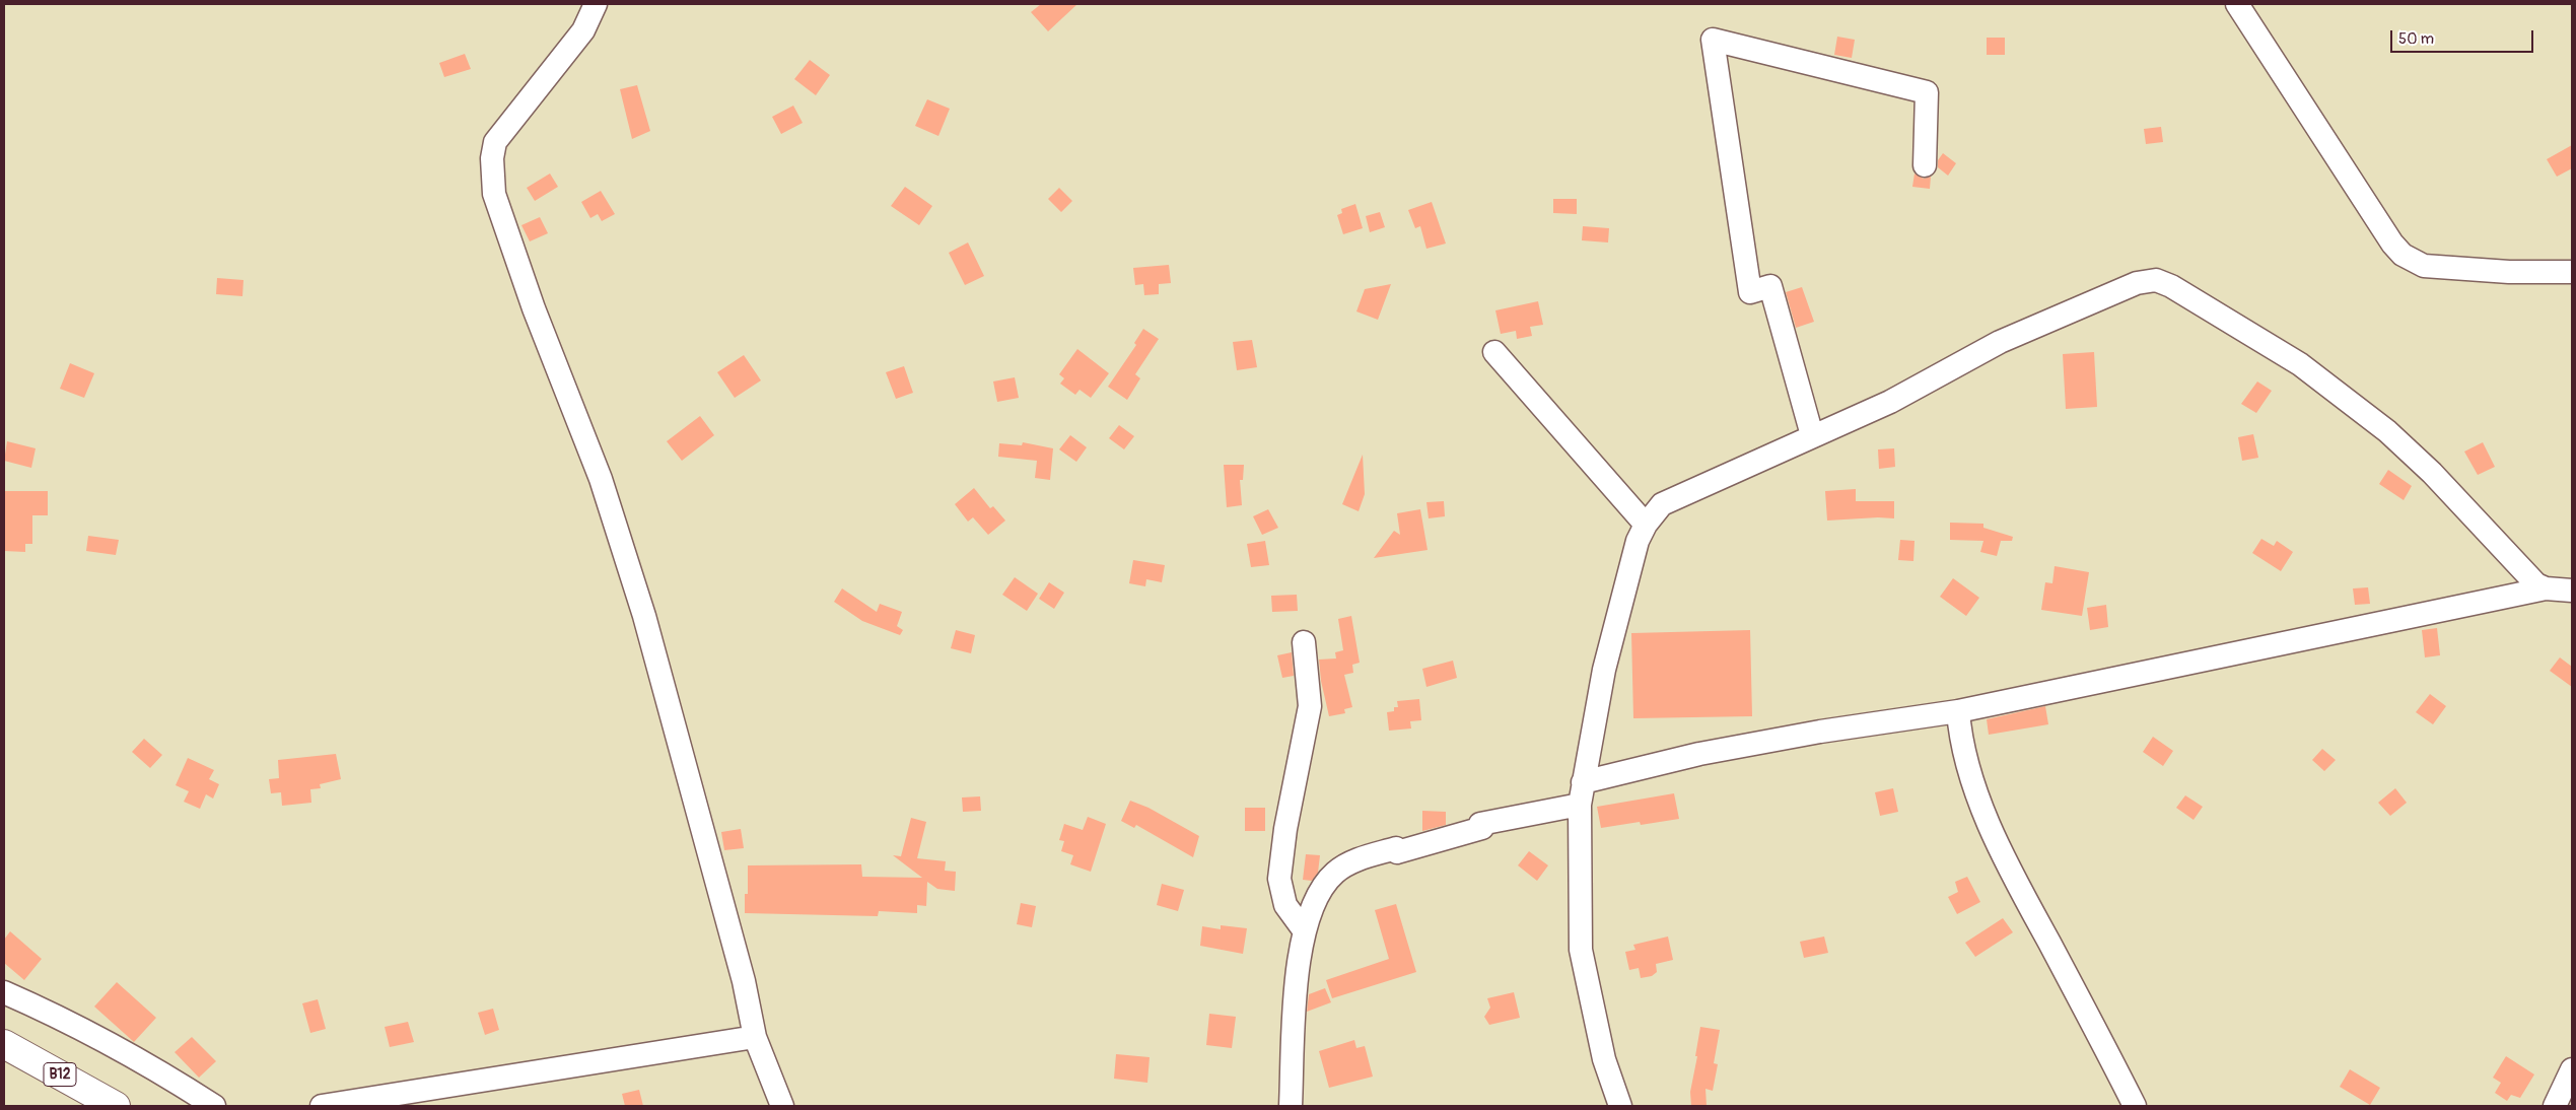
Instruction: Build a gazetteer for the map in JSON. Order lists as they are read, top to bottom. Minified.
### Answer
{"streets":{"highway":["B12"]},"scale_bar":"50 m"}
